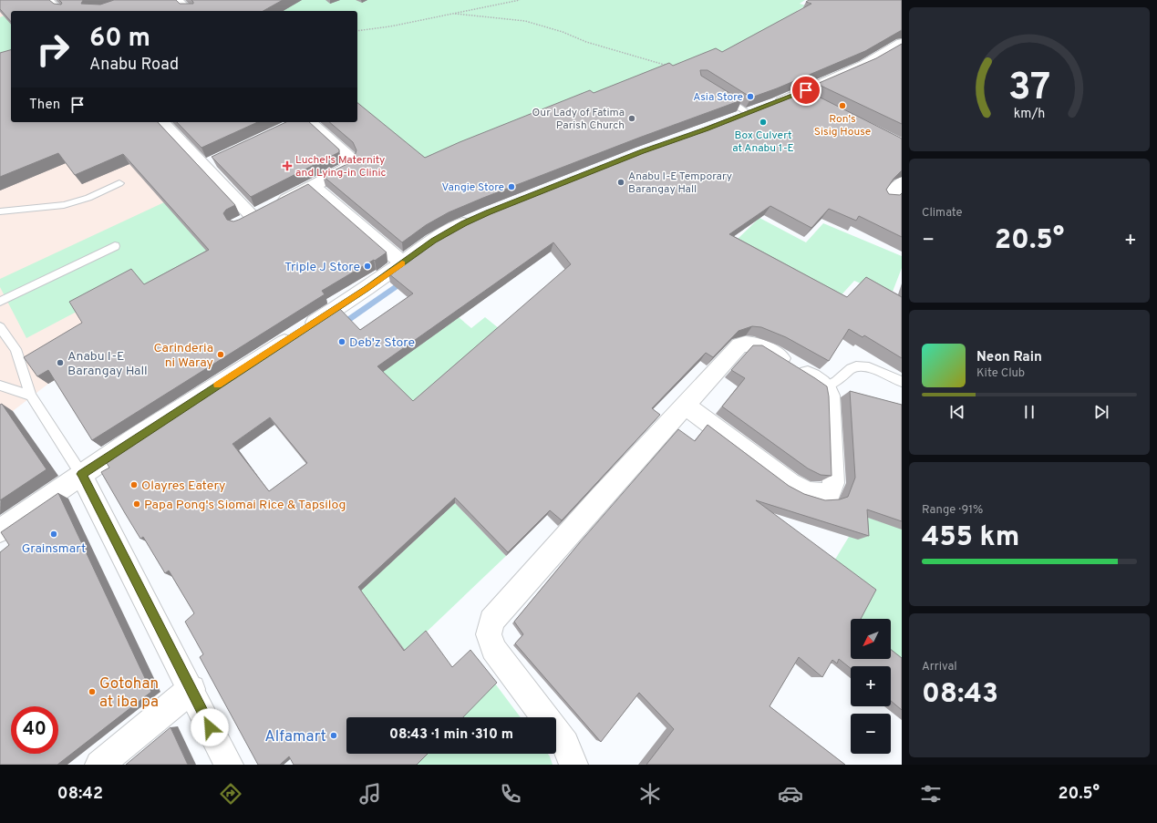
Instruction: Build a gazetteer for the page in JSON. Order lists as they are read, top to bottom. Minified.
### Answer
{"places":{"other":["Asia Store","Ron's Sisig House","Our Lady of Fatima Parish Church","Box Culvert at Anabu 1-E","Anabu I-E Temporary Barangay Hall","Vangie Store","Triple J Store","Deb'z Store","Carinderia ni Waray","Anabu I-E Barangay Hall","Olayres Eatery","Papa Pong's Siomai Rice & Tapsilog","Grainsmart","Gotohan at iba pa","Alfamart"],"health":["Luchel's Maternity and Lying-in Clinic"]},"north":"bottom left","page":{"turn":["60 m","Anabu Road"],"then":"Then","tile":["Climate",["Range · 91%","455 km"],["Arrival","08:43"]],"heat":["−","20.5°","+"],"song":["Neon Rain","Kite Club"],"map_buttons":["+","−"],"limit":"40","trip":"08:43 · 1 min · 310 m","tabs":["08:42","20.5°"],"gauge":["37","km/h"]}}
